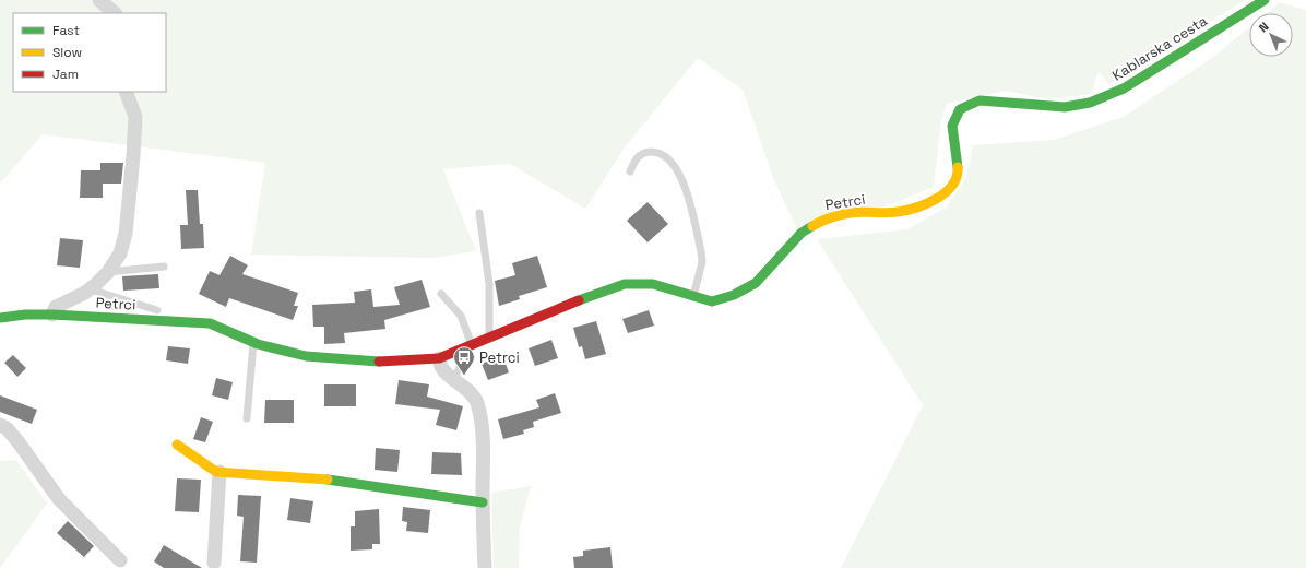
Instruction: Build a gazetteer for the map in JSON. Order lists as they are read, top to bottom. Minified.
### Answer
{"streets":{"street":["Kablarska cesta","Petrci"]},"crossings":[["Kablarska cesta","Petrci"]],"places":{"bus stop":["Petrci"]},"legend":["Fast","Slow","Jam"],"north":"top left"}
